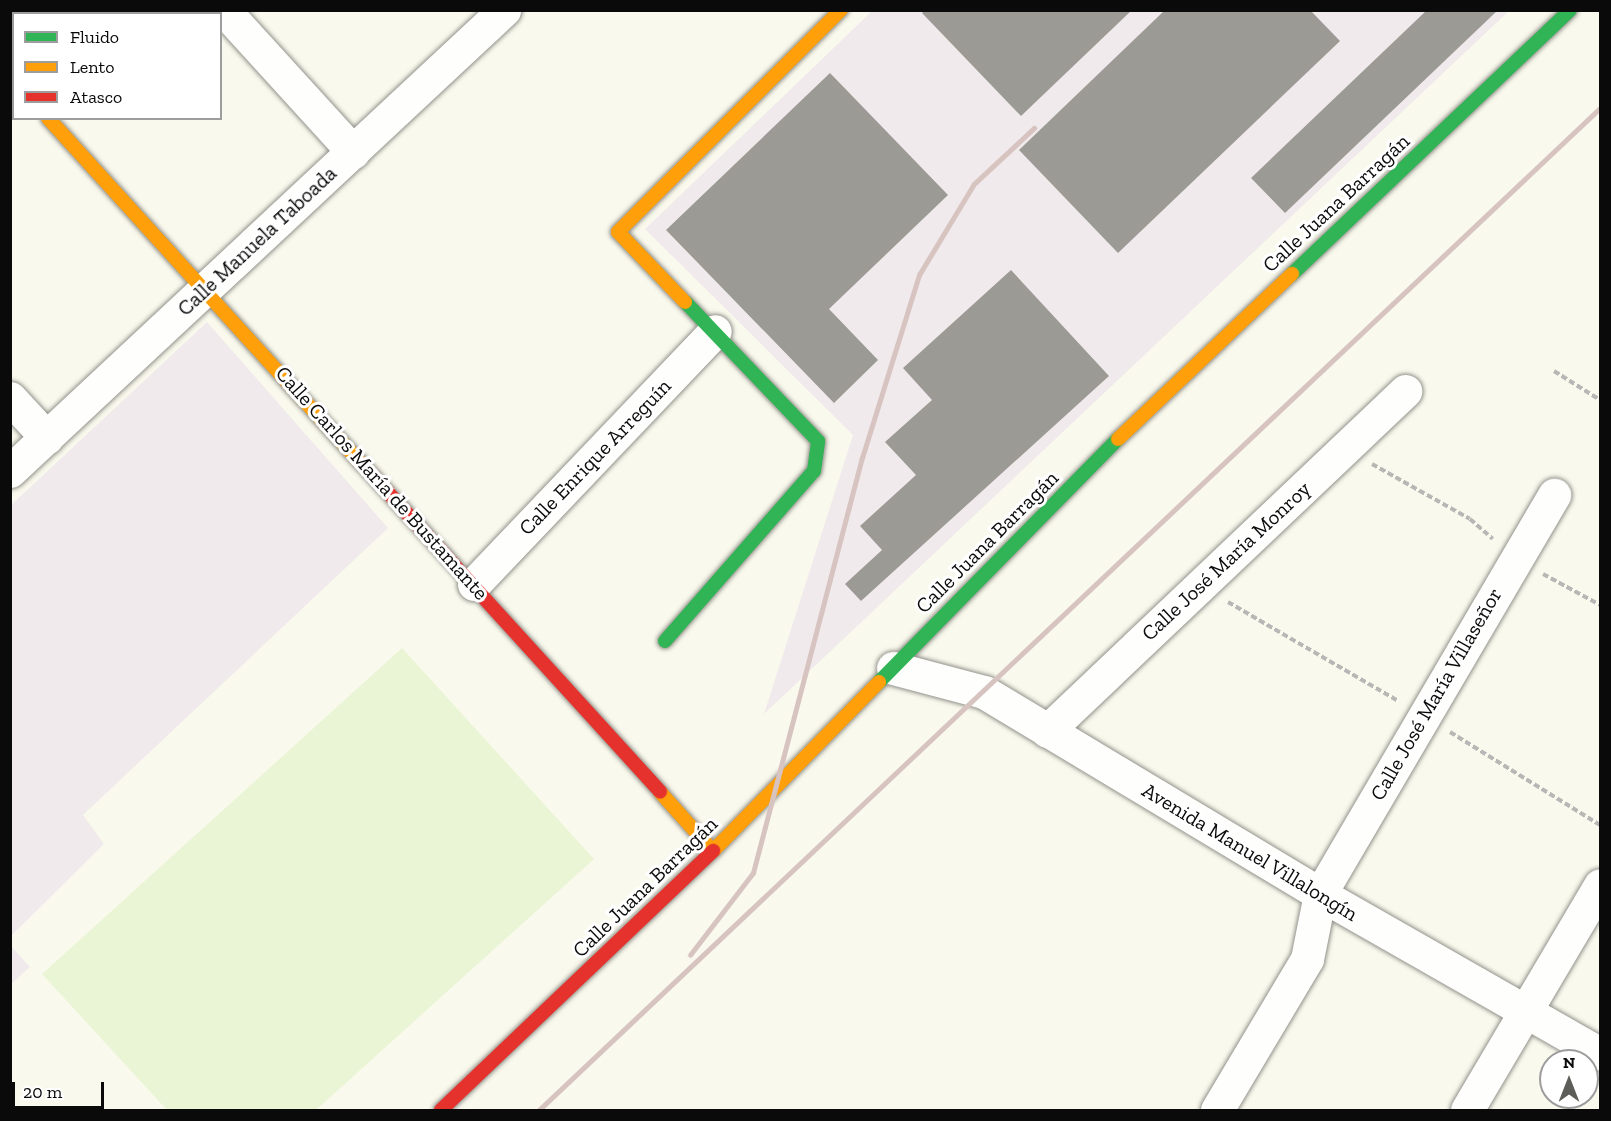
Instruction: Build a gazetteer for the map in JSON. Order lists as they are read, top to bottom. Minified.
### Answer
{"streets":{"street":["Calle Juana Barragán","Calle Manuela Taboada","Calle Enrique Arreguín","Calle Carlos María de Bustamante","Calle José María Monroy","Calle José María Villaseñor","Avenida Manuel Villalongín"]},"crossings":[["Calle Juana Barragán","Calle Carlos María de Bustamante"],["Calle Juana Barragán","Avenida Manuel Villalongín"],["Calle Manuela Taboada","Calle Carlos María de Bustamante"],["Calle Enrique Arreguín","Calle Carlos María de Bustamante"],["Calle José María Monroy","Avenida Manuel Villalongín"],["Calle José María Villaseñor","Avenida Manuel Villalongín"]],"legend":["Fluido","Lento","Atasco"],"scale_bar":"20 m","north":"top"}
